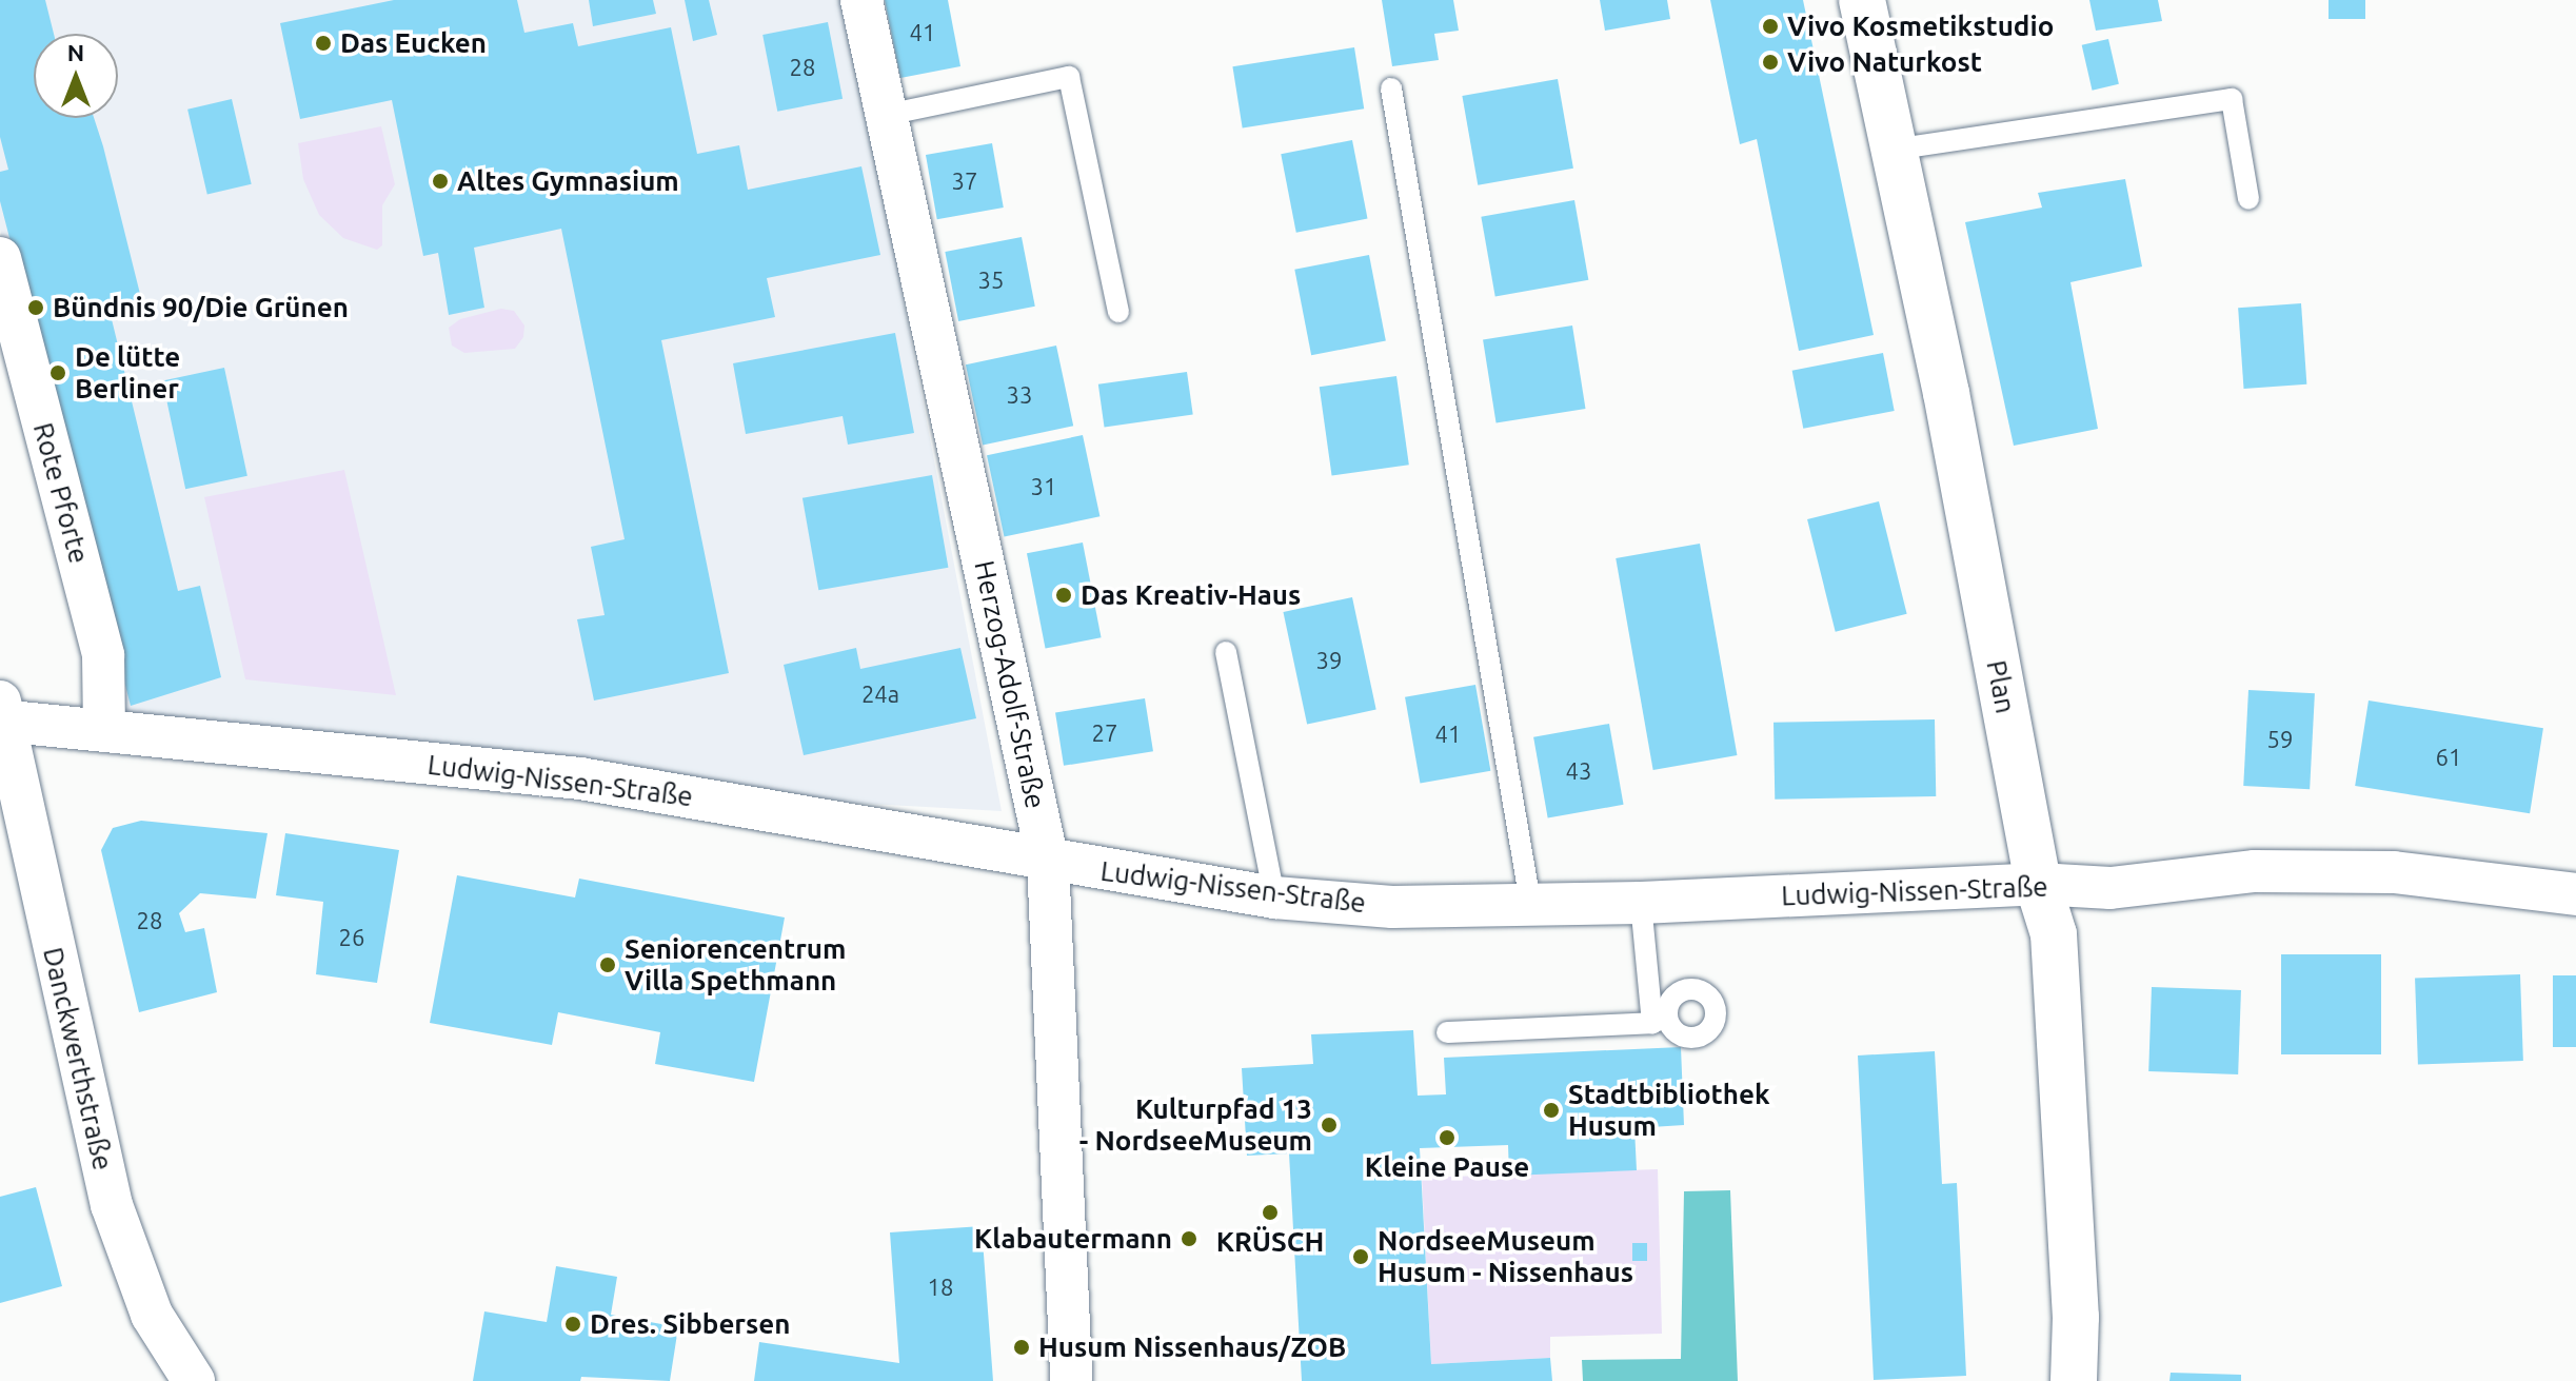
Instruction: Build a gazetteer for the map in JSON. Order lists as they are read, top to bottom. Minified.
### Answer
{"streets":{"main road":["Plan"],"street":["Rote Pforte","Herzog-Adolf-Straße","Ludwig-Nissen-Straße","Danckwerthstraße"]},"crossings":[["Rote Pforte","Ludwig-Nissen-Straße"],["Herzog-Adolf-Straße","Ludwig-Nissen-Straße"],["Plan","Ludwig-Nissen-Straße"],["Ludwig-Nissen-Straße","Danckwerthstraße"]],"places":["Vivo Kosmetikstudio","Das Eucken","Vivo Naturkost","Altes Gymnasium","Bündnis 90/Die Grünen","De lütte Berliner","Das Kreativ-Haus","Seniorencentrum Villa Spethmann","Stadtbibliothek Husum","Kulturpfad 13 - NordseeMuseum","Kleine Pause","KRÜSCH","Klabautermann","NordseeMuseum Husum - Nissenhaus","Dres. Sibbersen","Husum Nissenhaus/ZOB"],"house_numbers":["41","28","37","35","33","31","39","24a","27","41","59","61","43","28","26","18"],"north":"top"}
